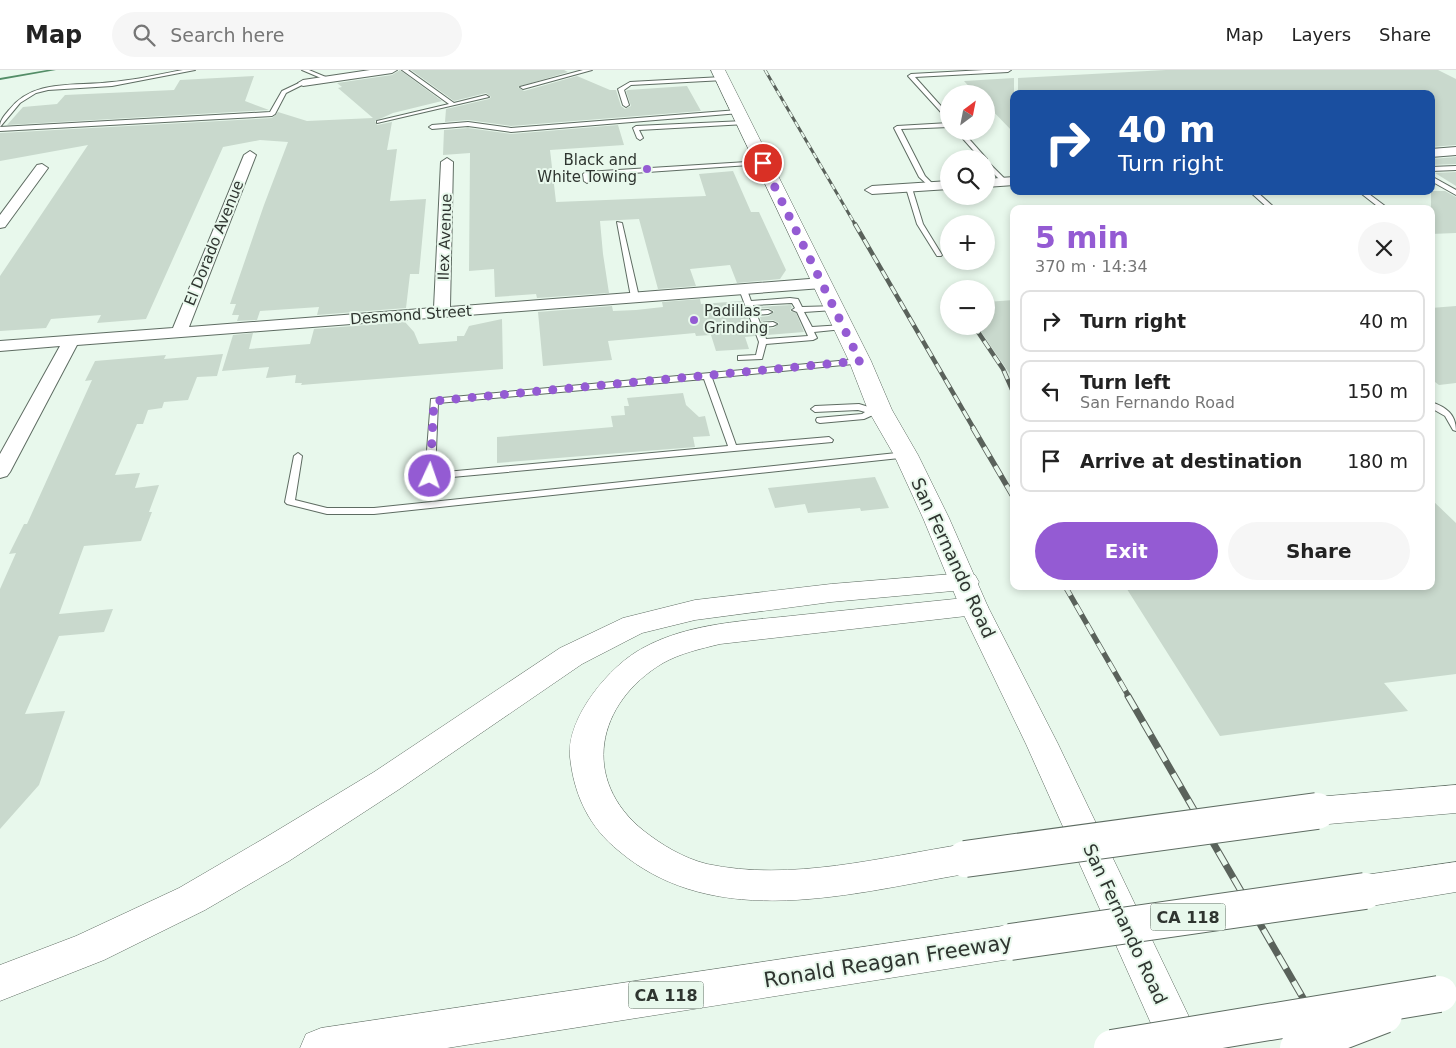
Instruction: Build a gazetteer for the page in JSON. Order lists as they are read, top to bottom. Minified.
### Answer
{"streets":{"main road":["San Fernando Road","CA 118","Ronald Reagan Freeway"],"street":["Ilex Avenue","El Dorado Avenue","Desmond Street"]},"crossings":[["Ilex Avenue","Desmond Street"],["El Dorado Avenue","Desmond Street"],["Desmond Street","San Fernando Road"]],"places":["Black and White Towing","Padillas Grinding"],"north":"top right","page":{"header":"Map","search":"Search here","nav":["Map","Layers","Share"],"map_buttons":["+","−"],"turn":["40 m","Turn right"],"heading":["5 min","370 m · 14:34"],"list":[{"name":"Turn right","value":"40 m"},{"name":"Turn left","note":"San Fernando Road","value":"150 m"},{"name":"Arrive at destination","value":"180 m"}],"buttons":["Exit","Share"]}}
